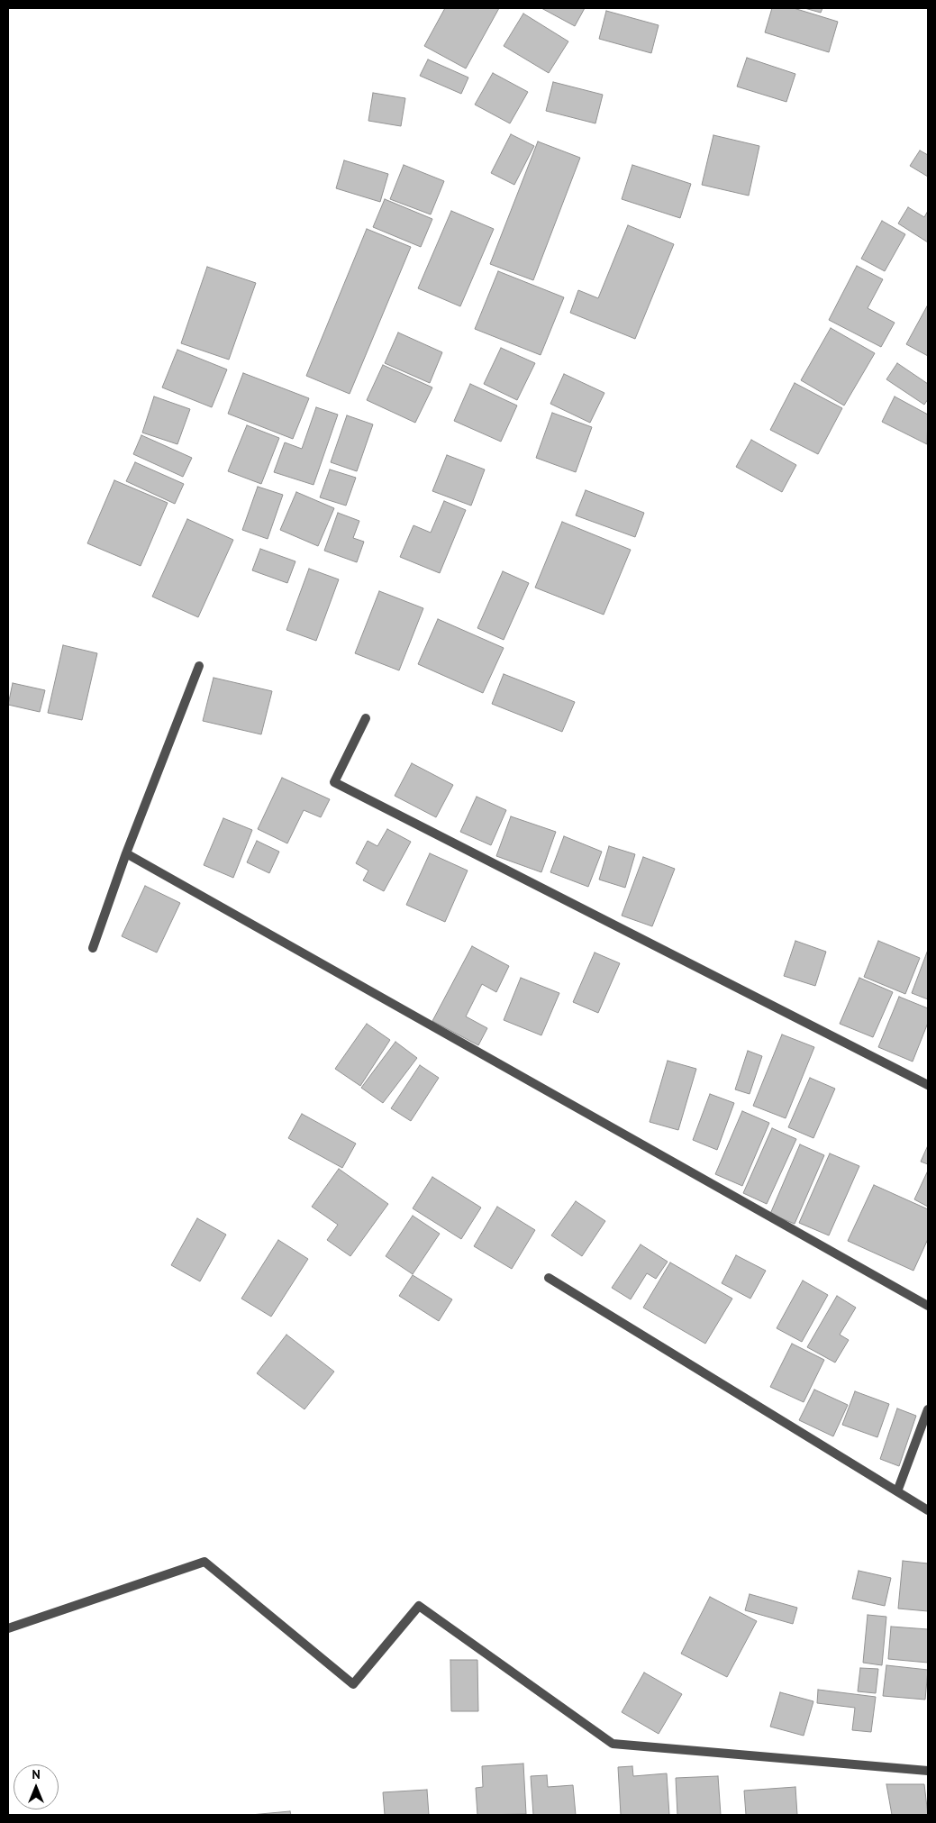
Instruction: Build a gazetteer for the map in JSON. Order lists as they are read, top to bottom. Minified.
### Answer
{"north":"top"}
